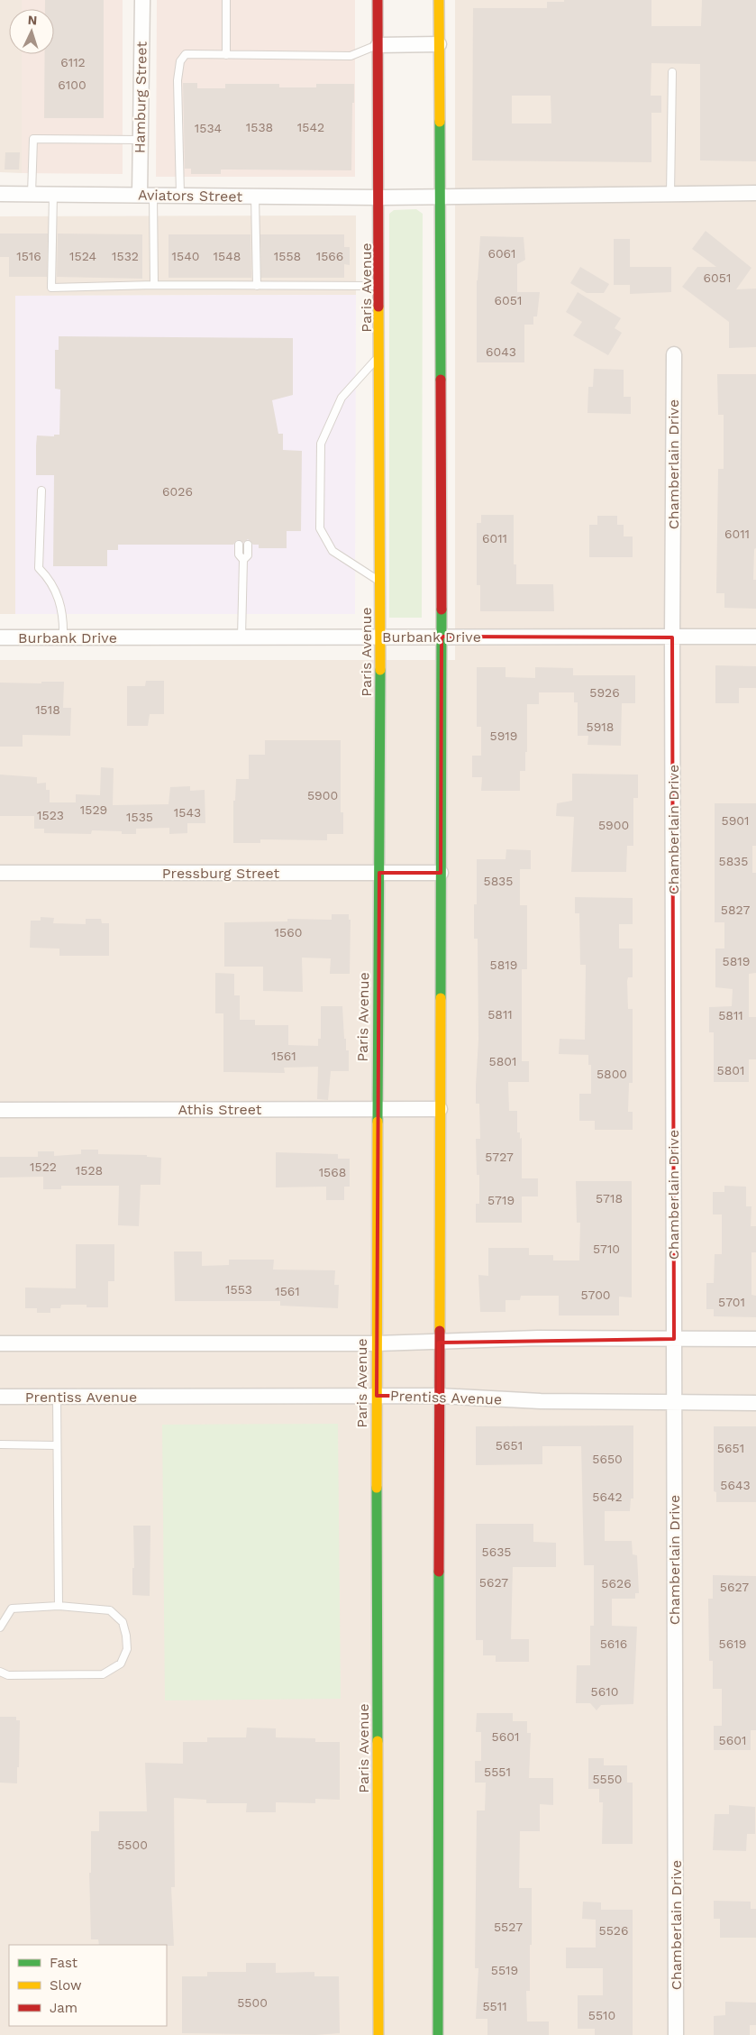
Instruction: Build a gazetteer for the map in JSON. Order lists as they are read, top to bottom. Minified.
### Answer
{"streets":{"street":["Hamburg Street","Aviators Street","Paris Avenue","Chamberlain Drive","Burbank Drive","Pressburg Street","Athis Street","Prentiss Avenue"]},"crossings":[["Hamburg Street","Aviators Street"],["Aviators Street","Paris Avenue"],["Paris Avenue","Burbank Drive"],["Paris Avenue","Pressburg Street"],["Paris Avenue","Athis Street"],["Paris Avenue","Prentiss Avenue"],["Chamberlain Drive","Burbank Drive"],["Chamberlain Drive","Prentiss Avenue"]],"house_numbers":["6112","6100","1538","1542","1534","6061","1516","1524","1532","1540","1548","1558","1566","6051","6051","6043","6026","6011","6011","5926","1518","5918","5919","5900","1529","1543","1523","1535","5901","5900","5835","5835","5827","1560","5819","5819","5811","5811","1561","5801","5801","5800","5727","1522","1528","1568","5718","5719","5710","1553","1561","5700","5701","5651","5651","5650","5643","5642","5635","5627","5626","5627","5616","5619","5610","5601","5601","5551","5550","5500","5527","5526","5519","5500","5511","5510"],"legend":["Fast","Slow","Jam"],"north":"top"}
